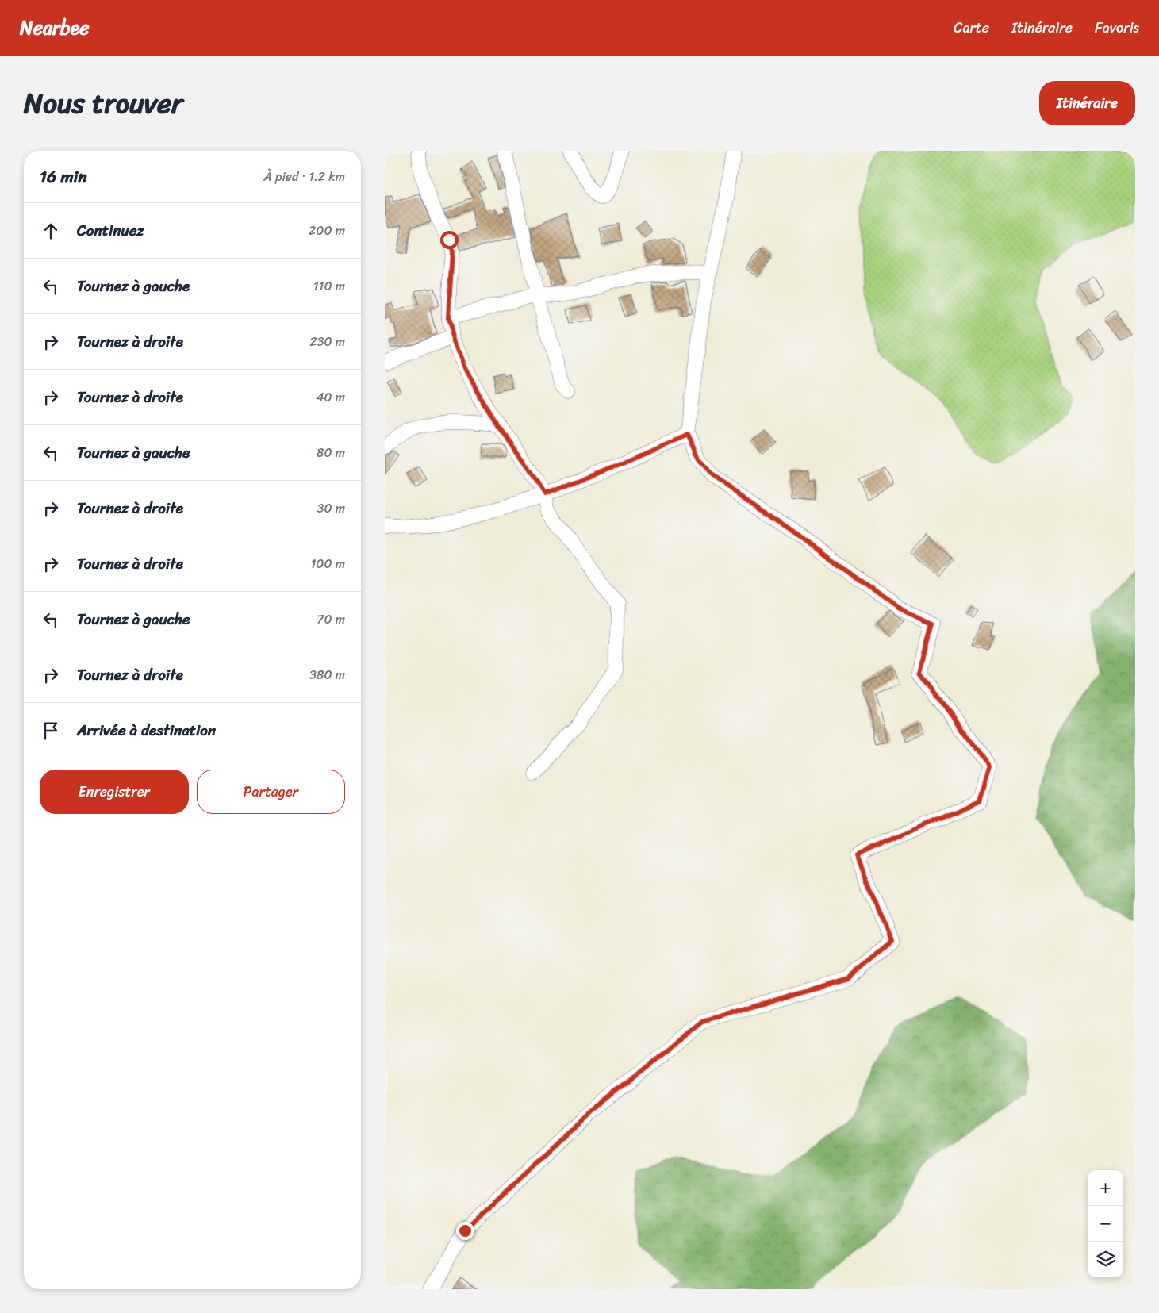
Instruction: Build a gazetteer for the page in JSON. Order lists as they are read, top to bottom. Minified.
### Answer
{"page":{"header":"Nearbee","nav":["Carte","Itinéraire","Favoris"],"title":"Nous trouver","buttons":["Itinéraire",["Enregistrer","Partager"]],"heading":["16 min","À pied · 1.2 km"],"list":[["Continuez","200 m"],["Tournez à gauche","110 m"],["Tournez à droite","230 m"],["Tournez à droite","40 m"],["Tournez à gauche","80 m"],["Tournez à droite","30 m"],["Tournez à droite","100 m"],["Tournez à gauche","70 m"],["Tournez à droite","380 m"],"Arrivée à destination"],"map_buttons":["+","−"]}}
